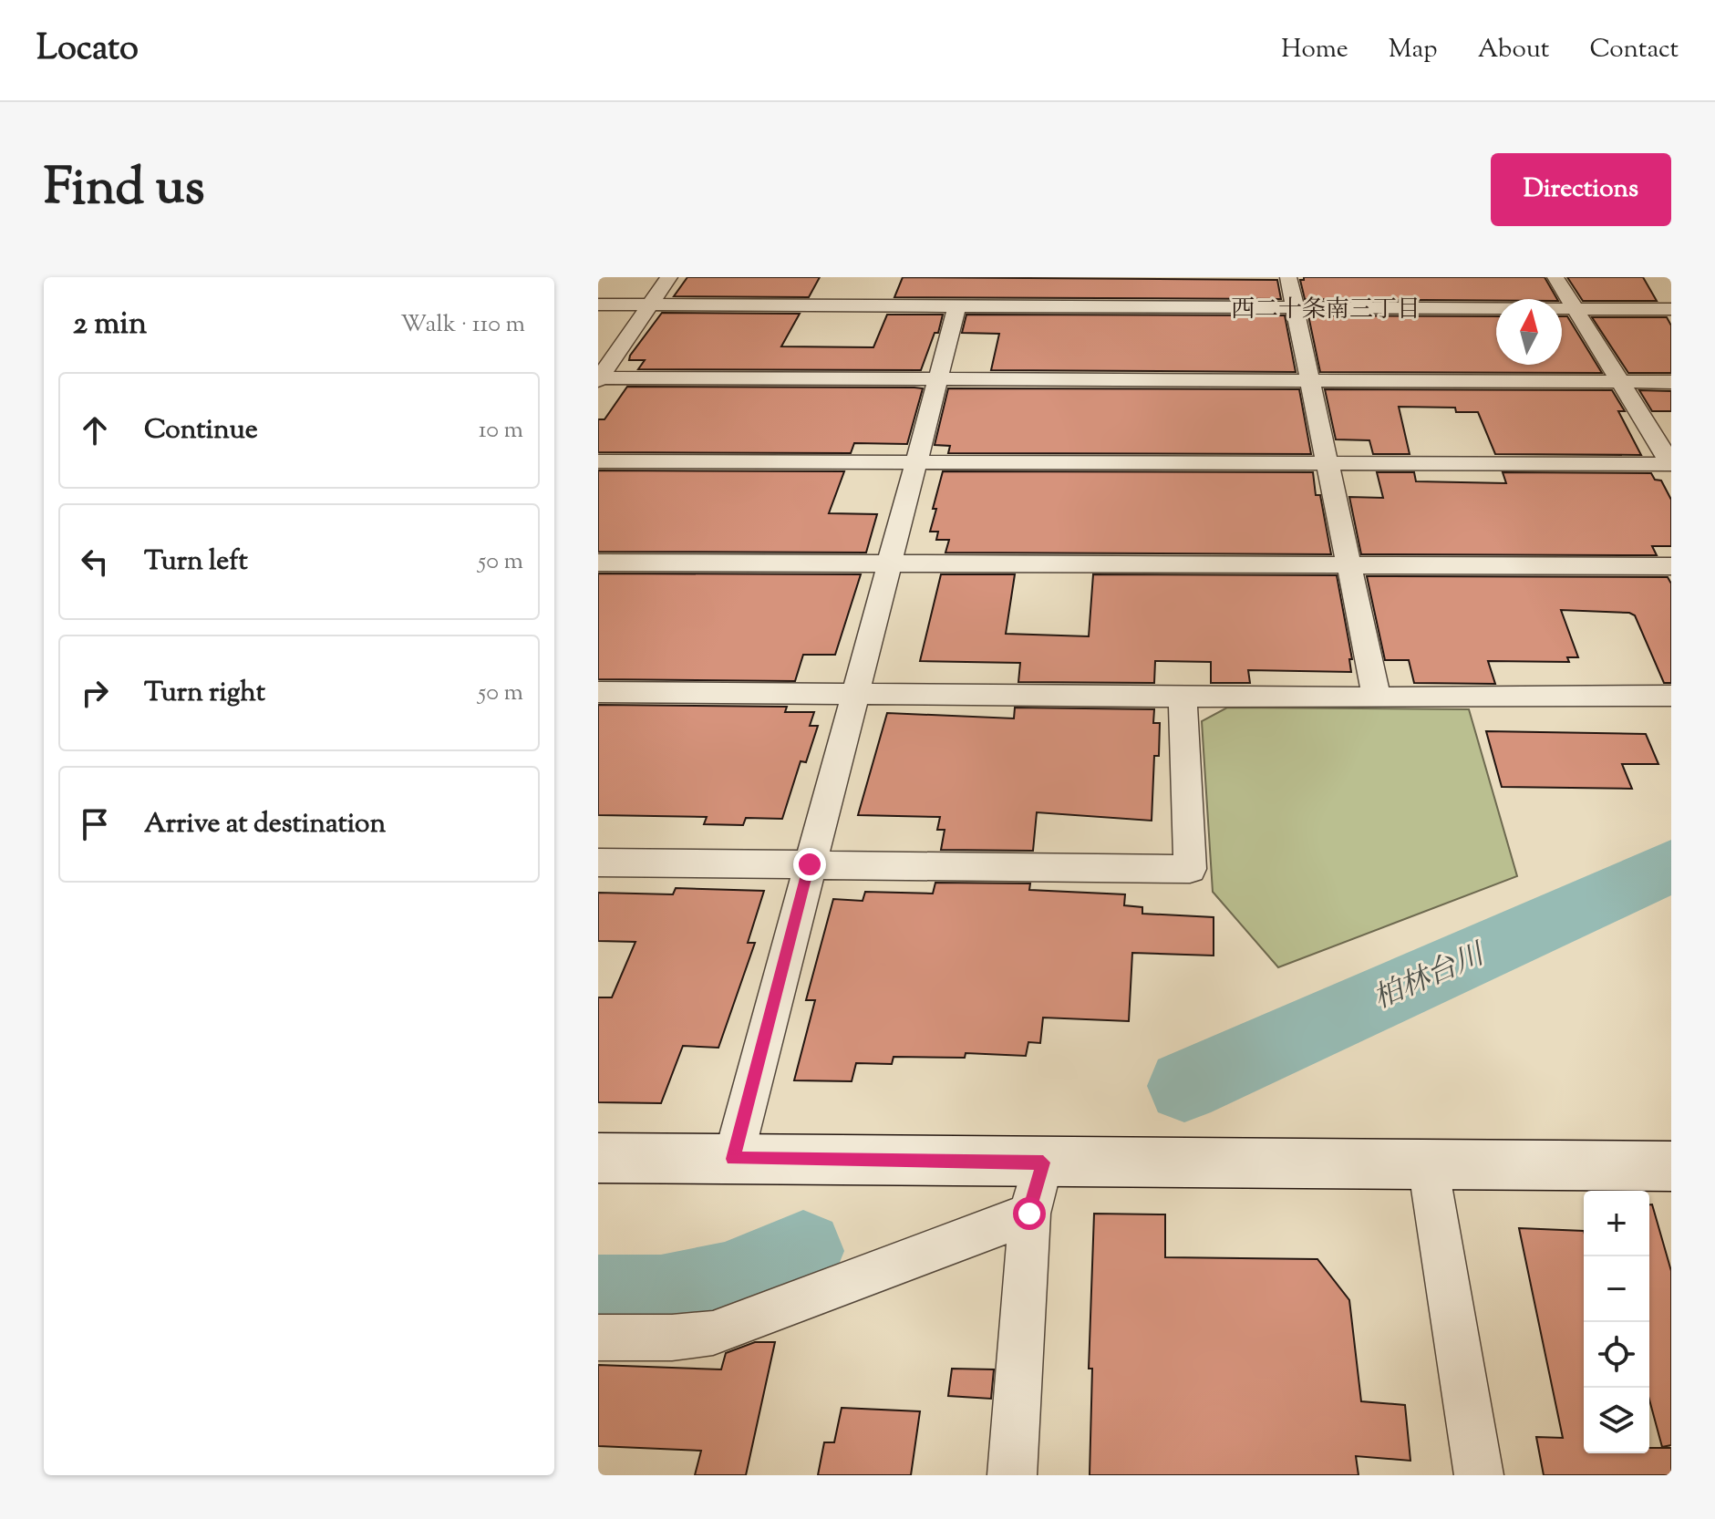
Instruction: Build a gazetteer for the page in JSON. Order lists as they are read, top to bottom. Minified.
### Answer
{"districts":["西二十条南三丁目"],"water":["柏林台川"],"north":"top","page":{"header":"Locato","nav":["Home","Map","About","Contact"],"title":"Find us","buttons":"Directions","heading":["2 min","Walk · 110 m"],"list":[["Continue","10 m"],["Turn left","50 m"],["Turn right","50 m"],"Arrive at destination"],"map_buttons":["+","−"]}}
